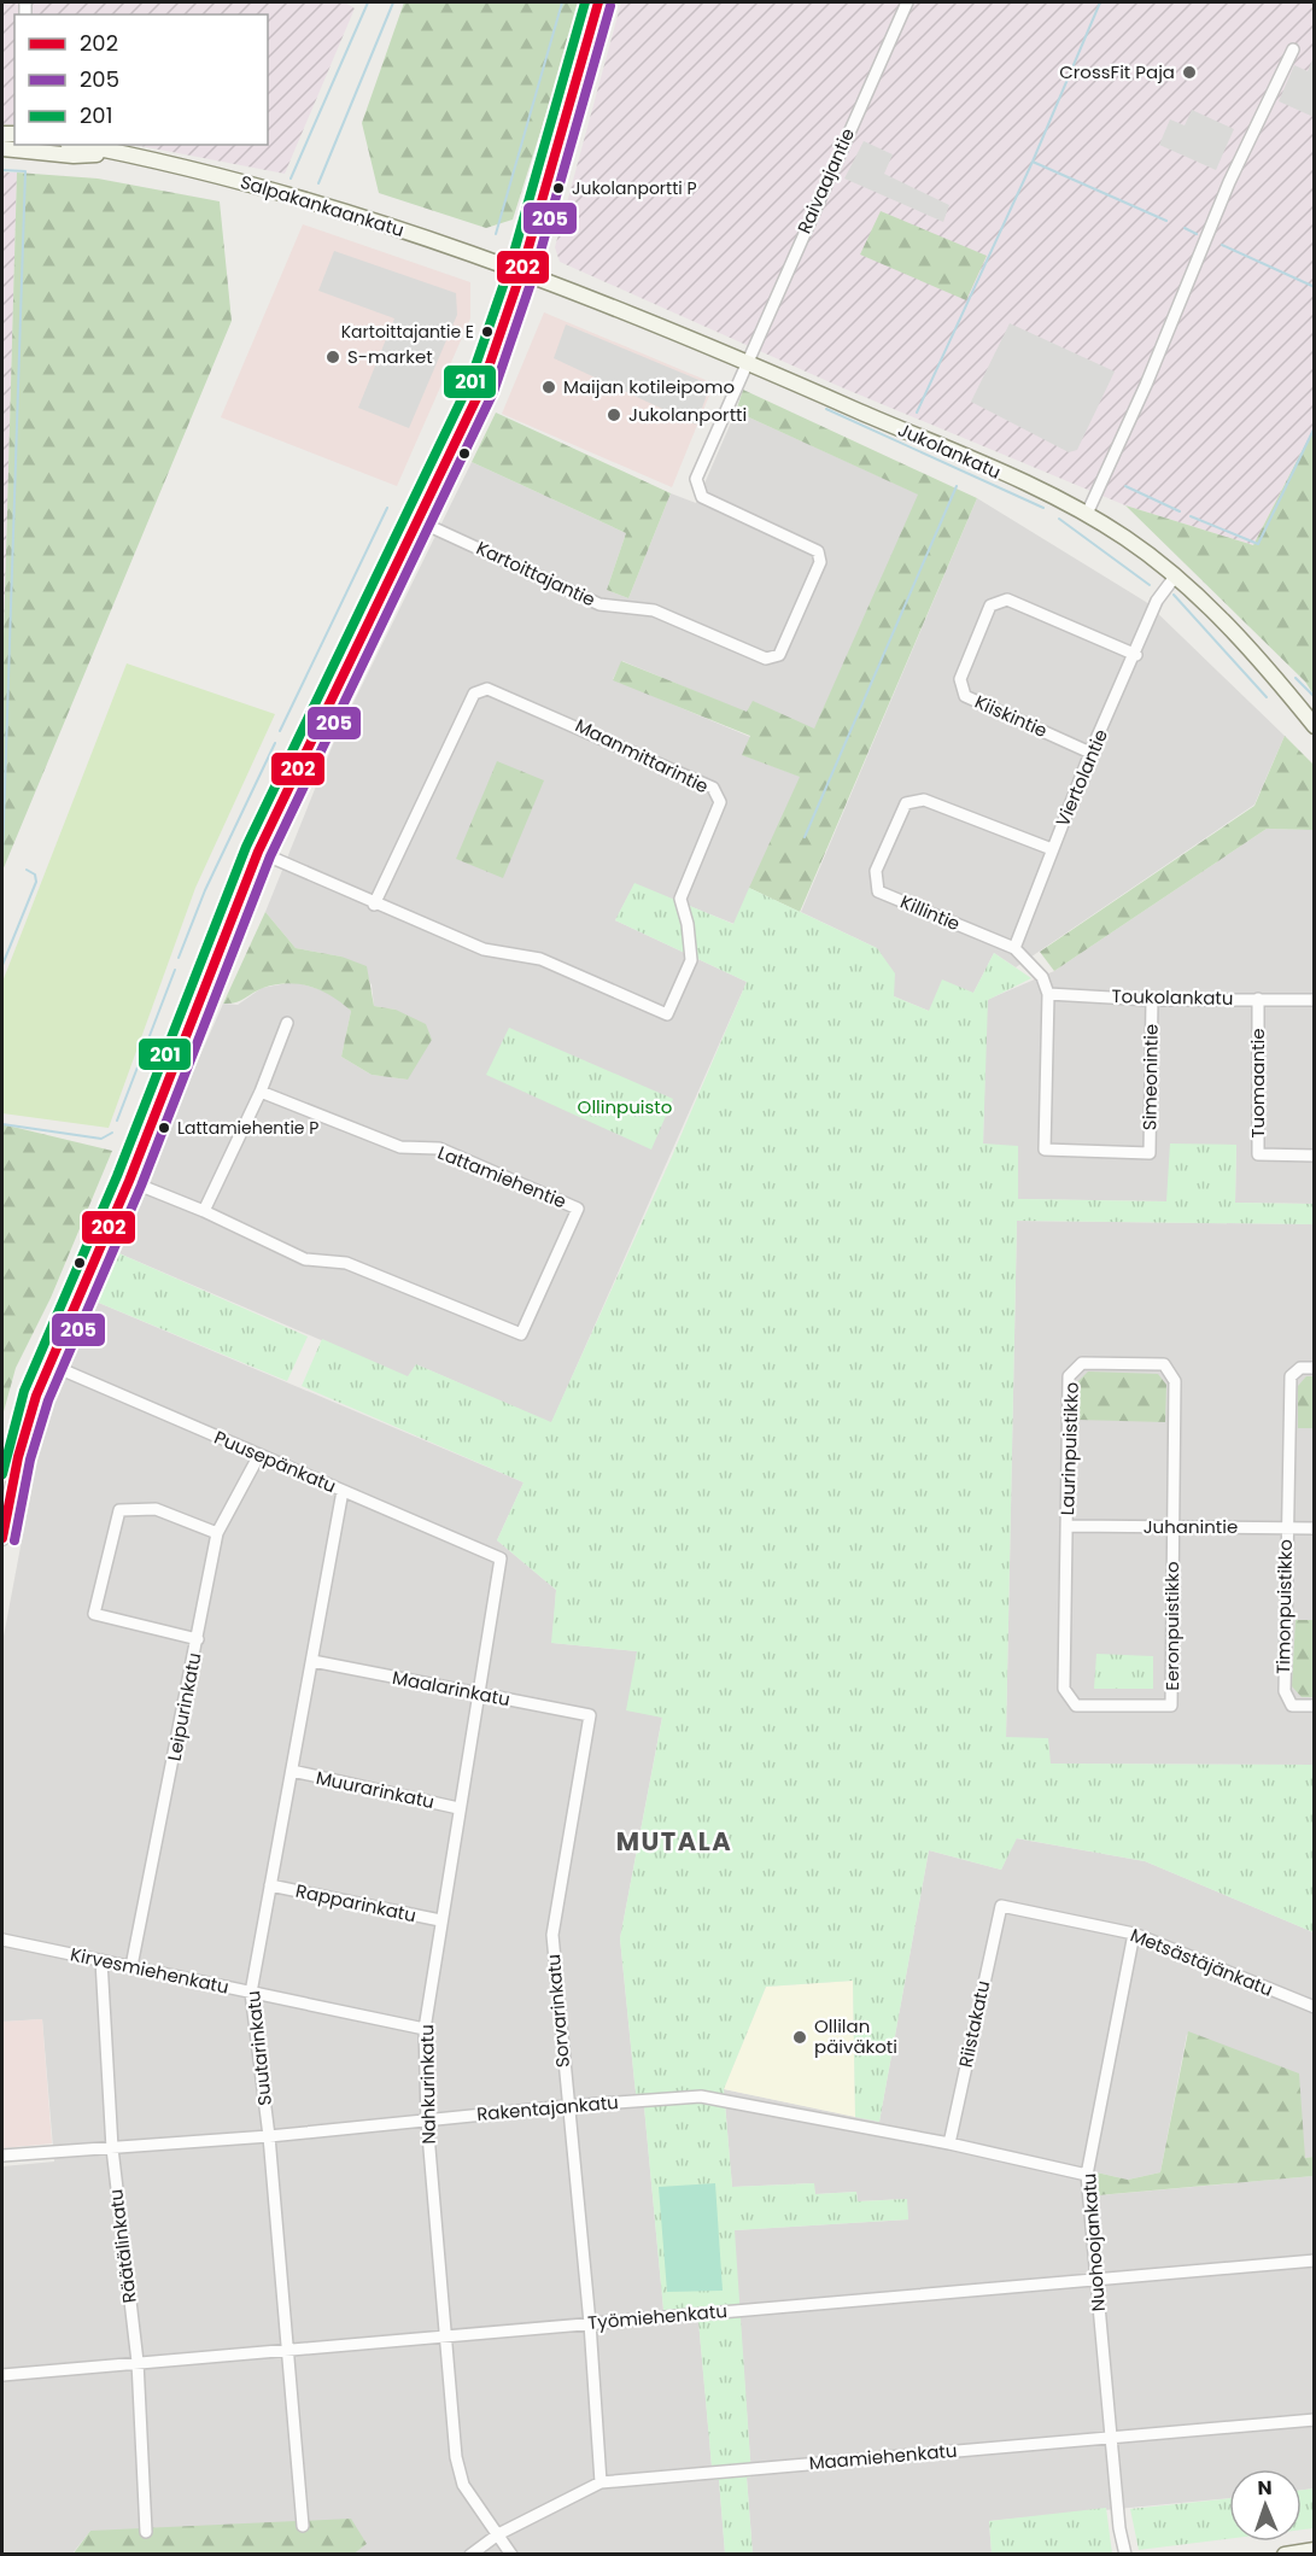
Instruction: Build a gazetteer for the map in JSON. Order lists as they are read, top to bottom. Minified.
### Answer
{"streets":{"main road":["Salpakankaankatu","Jukolankatu"],"street":["Raivaajantie","Kartoittajantie","Kiiskintie","Maanmittarintie","Viertolantie","Killintie","Toukolankatu","Simeonintie","Tuomaantie","Lattamiehentie","Laurinpuistikko","Puusepänkatu","Juhanintie","Timonpuistikko","Eeronpuistikko","Maalarinkatu","Leipurinkatu","Muurarinkatu","Rapparinkatu","Metsästäjänkatu","Kirvesmiehenkatu","Sorvarinkatu","Riistakatu","Suutarinkatu","Nahkurinkatu","Rakentajankatu","Nuohoojankatu","Räätälinkatu","Työmiehenkatu","Maamiehenkatu"]},"crossings":[["Raivaajantie","Jukolankatu"],["Raivaajantie","Kartoittajantie"],["Salpakankaankatu","Jukolankatu"],["Jukolankatu","Kartoittajantie"],["Jukolankatu","Viertolantie"],["Kiiskintie","Viertolantie"],["Viertolantie","Killintie"],["Toukolankatu","Simeonintie"],["Toukolankatu","Tuomaantie"],["Laurinpuistikko","Juhanintie"],["Laurinpuistikko","Eeronpuistikko"],["Puusepänkatu","Leipurinkatu"],["Puusepänkatu","Suutarinkatu"],["Puusepänkatu","Nahkurinkatu"],["Juhanintie","Timonpuistikko"],["Juhanintie","Eeronpuistikko"],["Maalarinkatu","Sorvarinkatu"],["Maalarinkatu","Suutarinkatu"],["Maalarinkatu","Nahkurinkatu"],["Leipurinkatu","Kirvesmiehenkatu"],["Muurarinkatu","Suutarinkatu"],["Muurarinkatu","Nahkurinkatu"],["Rapparinkatu","Suutarinkatu"],["Rapparinkatu","Nahkurinkatu"],["Metsästäjänkatu","Riistakatu"],["Metsästäjänkatu","Nuohoojankatu"],["Kirvesmiehenkatu","Suutarinkatu"],["Kirvesmiehenkatu","Nahkurinkatu"],["Kirvesmiehenkatu","Räätälinkatu"],["Sorvarinkatu","Rakentajankatu"],["Sorvarinkatu","Työmiehenkatu"],["Sorvarinkatu","Maamiehenkatu"],["Riistakatu","Rakentajankatu"],["Suutarinkatu","Rakentajankatu"],["Suutarinkatu","Työmiehenkatu"],["Nahkurinkatu","Rakentajankatu"],["Nahkurinkatu","Työmiehenkatu"],["Nahkurinkatu","Maamiehenkatu"],["Rakentajankatu","Nuohoojankatu"],["Rakentajankatu","Räätälinkatu"],["Nuohoojankatu","Työmiehenkatu"],["Nuohoojankatu","Maamiehenkatu"],["Räätälinkatu","Työmiehenkatu"]],"districts":["MUTALA"],"parks":["Ollinpuisto"],"places":["CrossFit Paja","Jukolanportti P","Kartoittajantie E","S-market","Maijan kotileipomo","Jukolanportti","Lattamiehentie P","Ollilan päiväkoti"],"lines":["transit line 202","transit line 201","transit line 205"],"legend":["202","205","201"],"north":"top"}
